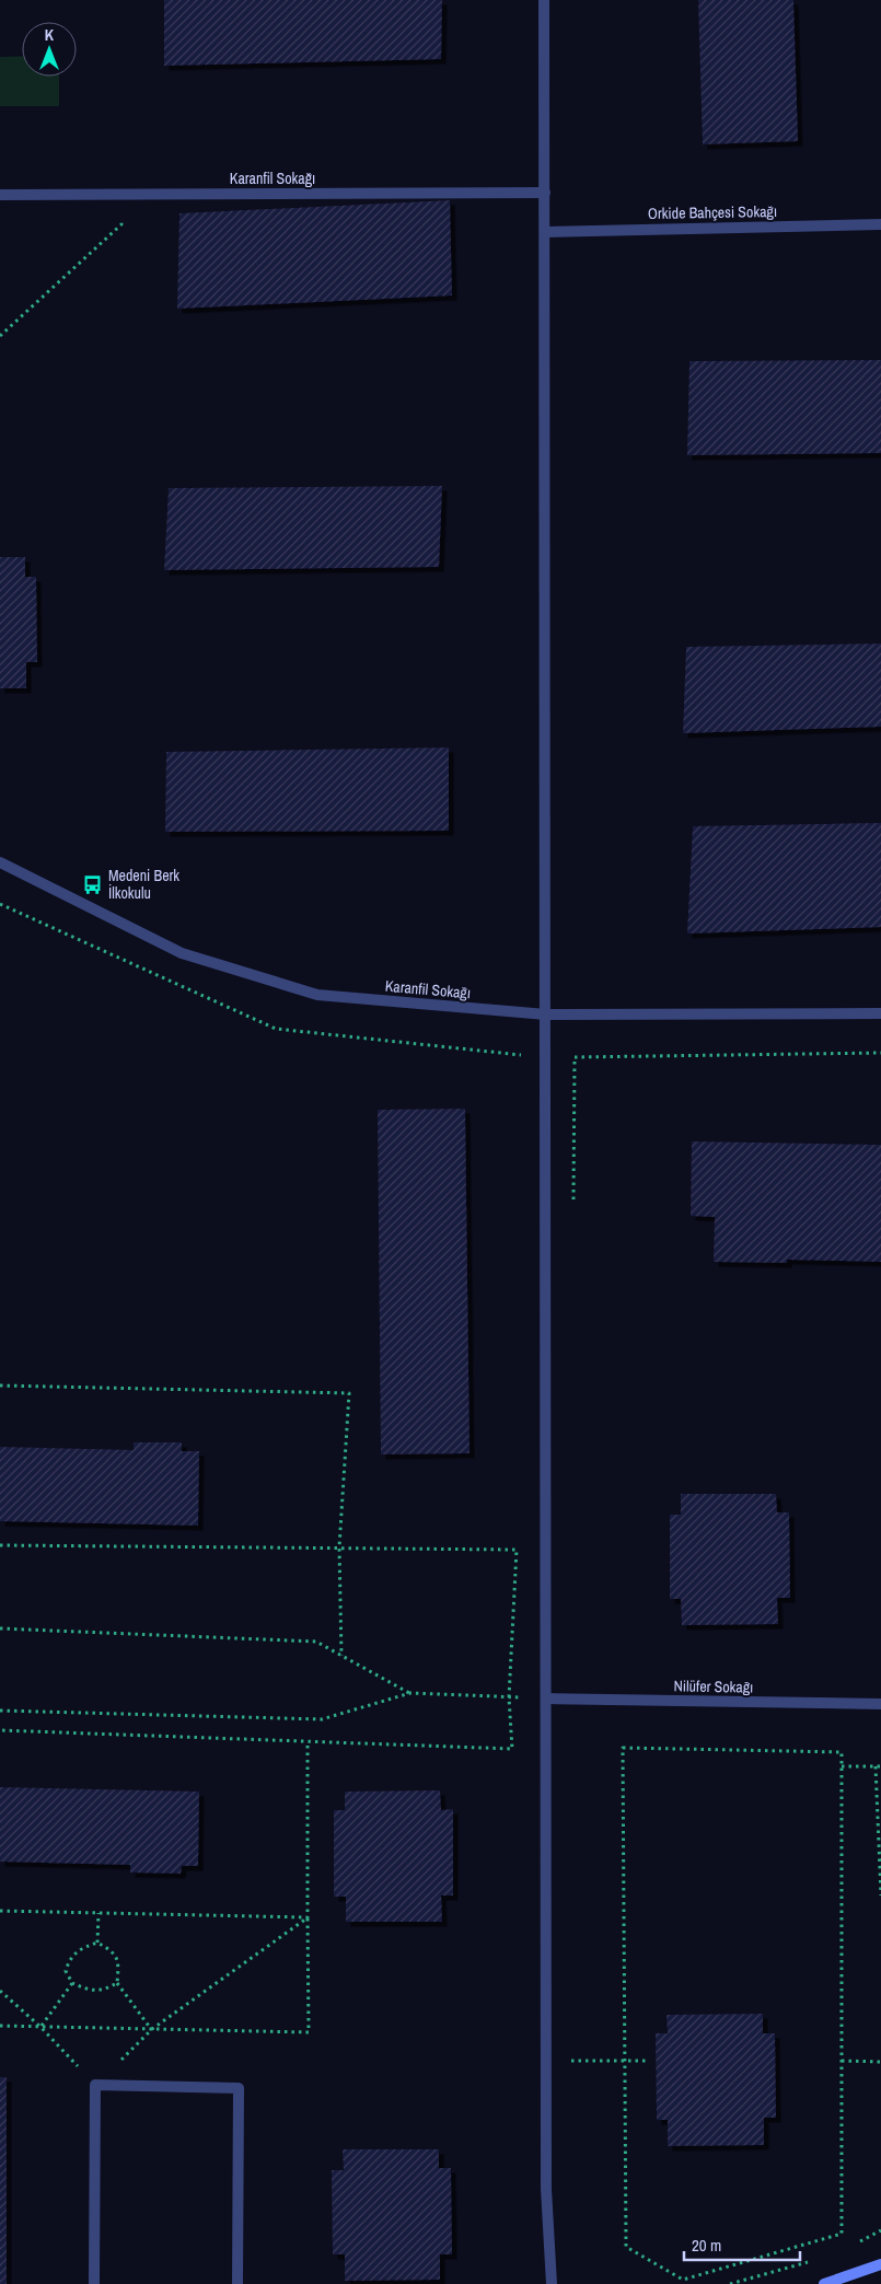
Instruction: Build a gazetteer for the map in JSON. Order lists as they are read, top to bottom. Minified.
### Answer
{"streets":{"street":["Karanfil Sokağı","Orkide Bahçesi Sokağı","Nilüfer Sokağı"]},"places":{"bus stop":["Medeni Berk İlkokulu"]},"scale_bar":"20 m","north":"top"}
